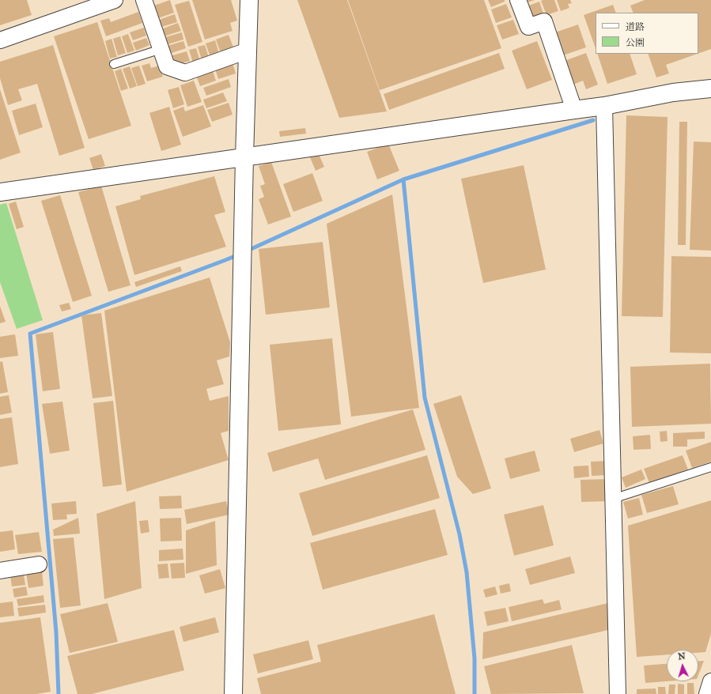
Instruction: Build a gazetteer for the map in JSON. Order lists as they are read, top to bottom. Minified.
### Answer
{"legend":["道路","公園"],"north":"top"}
